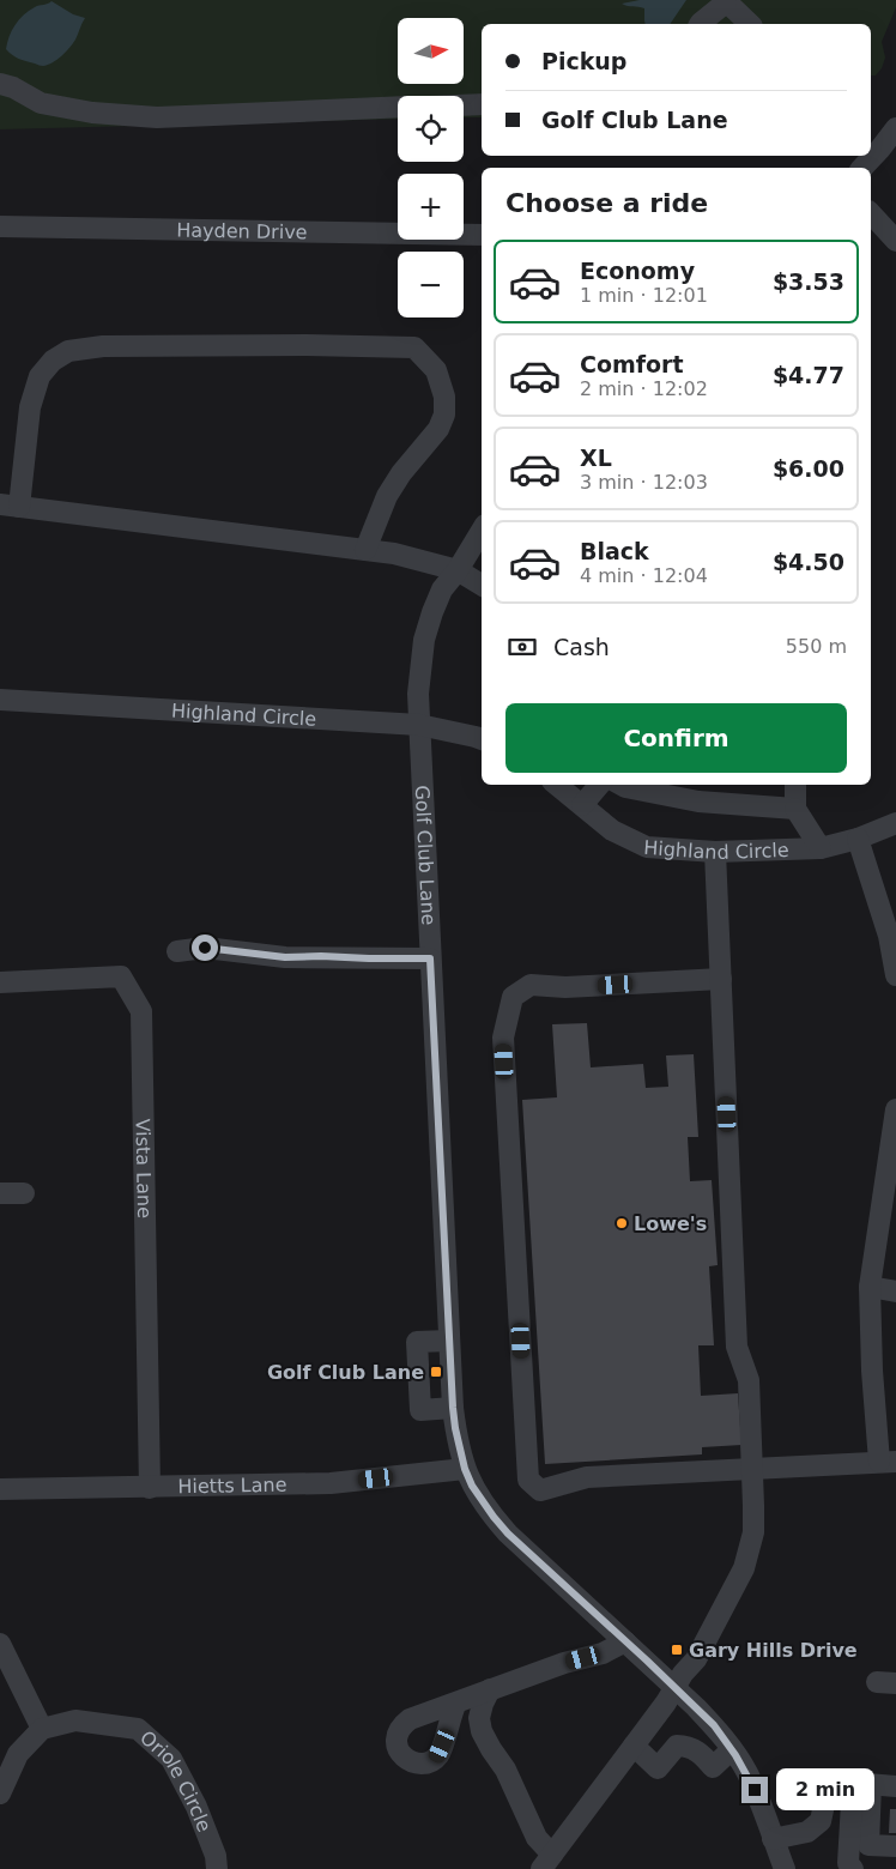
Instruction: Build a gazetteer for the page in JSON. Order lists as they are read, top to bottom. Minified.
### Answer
{"streets":{"street":["Hayden Drive","Highland Circle","Golf Club Lane","Vista Lane","Hietts Lane","Oriole Circle"]},"crossings":[["Highland Circle","Golf Club Lane"],["Golf Club Lane","Hietts Lane"],["Vista Lane","Hietts Lane"]],"places":{"other":["Lowe's"],"transit":["Golf Club Lane","Gary Hills Drive"]},"north":"right","page":{"map_buttons":["+","−"],"banner":["Pickup","Golf Club Lane"],"heading":"Choose a ride","list":[{"name":"Economy","note":"1 min · 12:01","value":"$3.53"},{"name":"Comfort","note":"2 min · 12:02","value":"$4.77"},{"name":"XL","note":"3 min · 12:03","value":"$6.00"},{"name":"Black","note":"4 min · 12:04","value":"$4.50"}],"pay":["Cash","550 m"],"buttons":"Confirm","bubble":"2 min"}}
